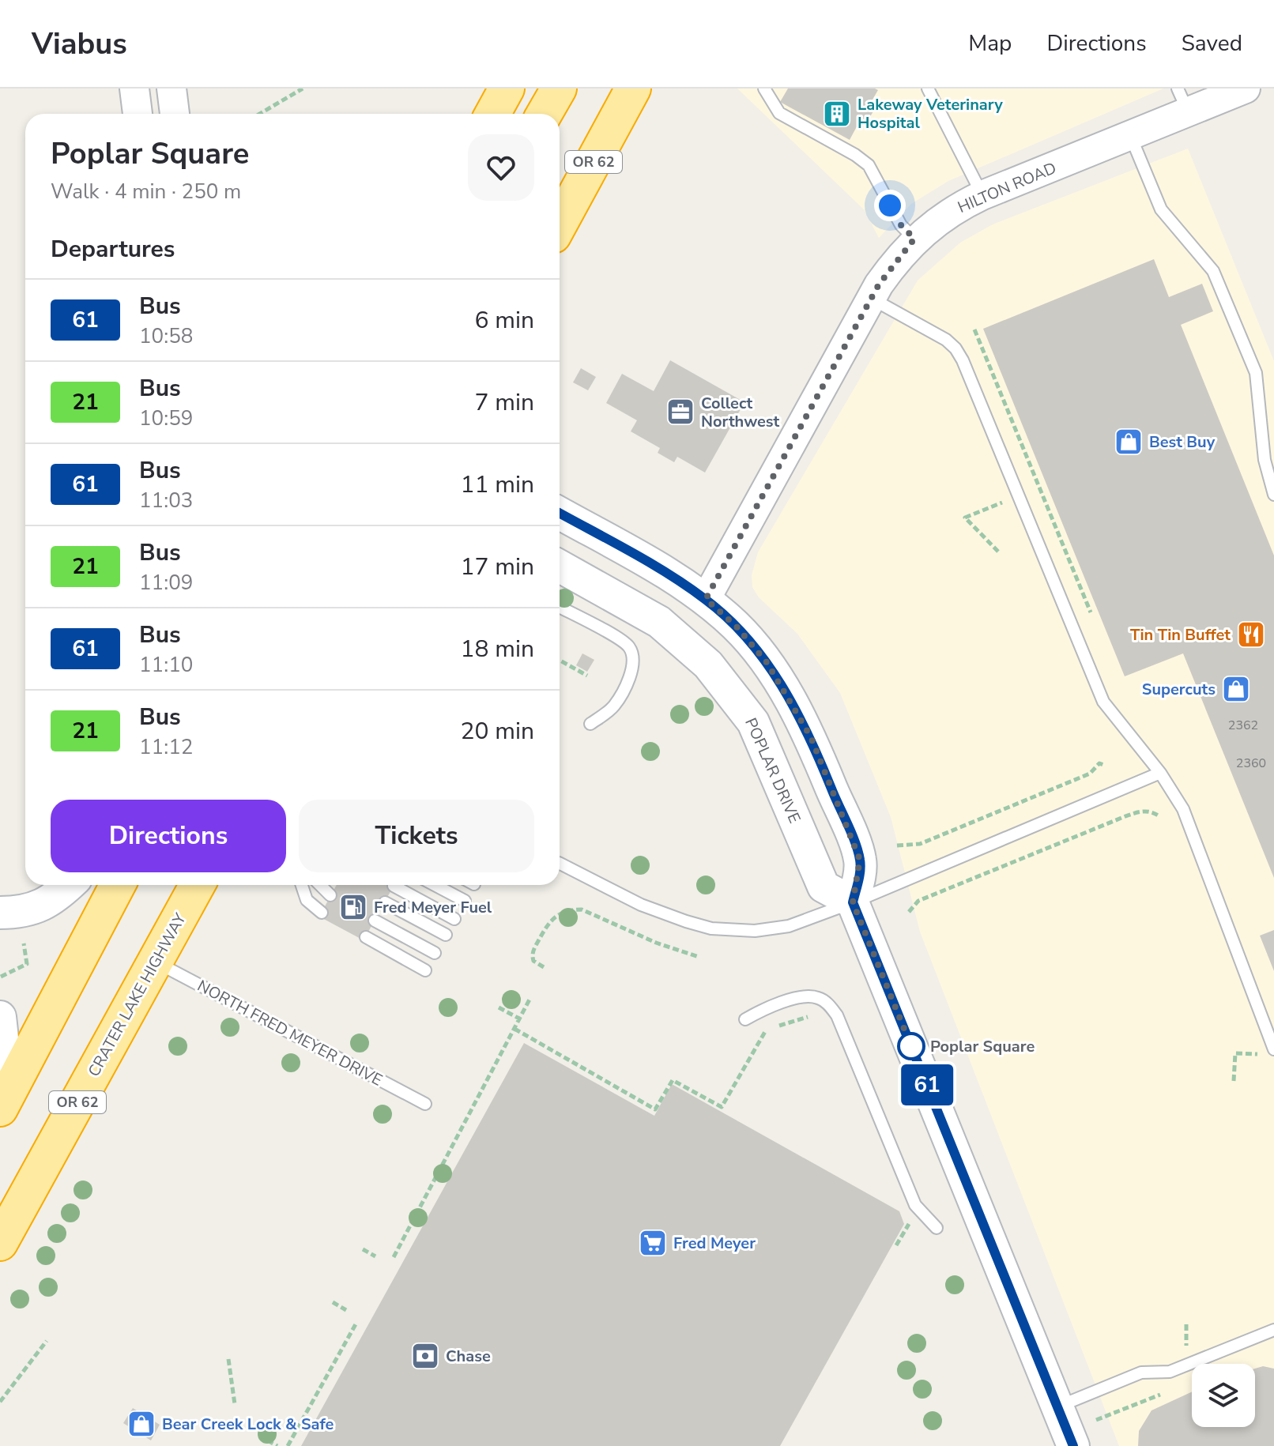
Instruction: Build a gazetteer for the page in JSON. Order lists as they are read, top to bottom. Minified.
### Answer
{"streets":{"highway":["OR 62","CRATER LAKE HIGHWAY"],"main road":["POPLAR DRIVE"],"street":["HILTON ROAD"],"lane":["NORTH FRED MEYER DRIVE"]},"crossings":[["CRATER LAKE HIGHWAY","NORTH FRED MEYER DRIVE"]],"places":{"building":["Lakeway Veterinary Hospital"],"office":["Collect Northwest"],"shop":["Best Buy","Supercuts","Bear Creek Lock & Safe"],"restaurant":["Tin Tin Buffet"],"fuel station":["Fred Meyer Fuel"],"other":["Poplar Square"],"supermarket":["Fred Meyer"],"bank":["Chase"]},"lines":["bus line 61"],"house_numbers":["2362","2360"],"page":{"header":"Viabus","nav":["Map","Directions","Saved"],"on_map":"61","heading":[["Poplar Square","Walk · 4 min · 250 m"],"Departures"],"list":[{"mark":"61","name":"Bus","note":"10:58","value":"6 min"},{"mark":"21","name":"Bus","note":"10:59","value":"7 min"},{"mark":"61","name":"Bus","note":"11:03","value":"11 min"},{"mark":"21","name":"Bus","note":"11:09","value":"17 min"},{"mark":"61","name":"Bus","note":"11:10","value":"18 min"},{"mark":"21","name":"Bus","note":"11:12","value":"20 min"}],"buttons":["Directions","Tickets"]}}
